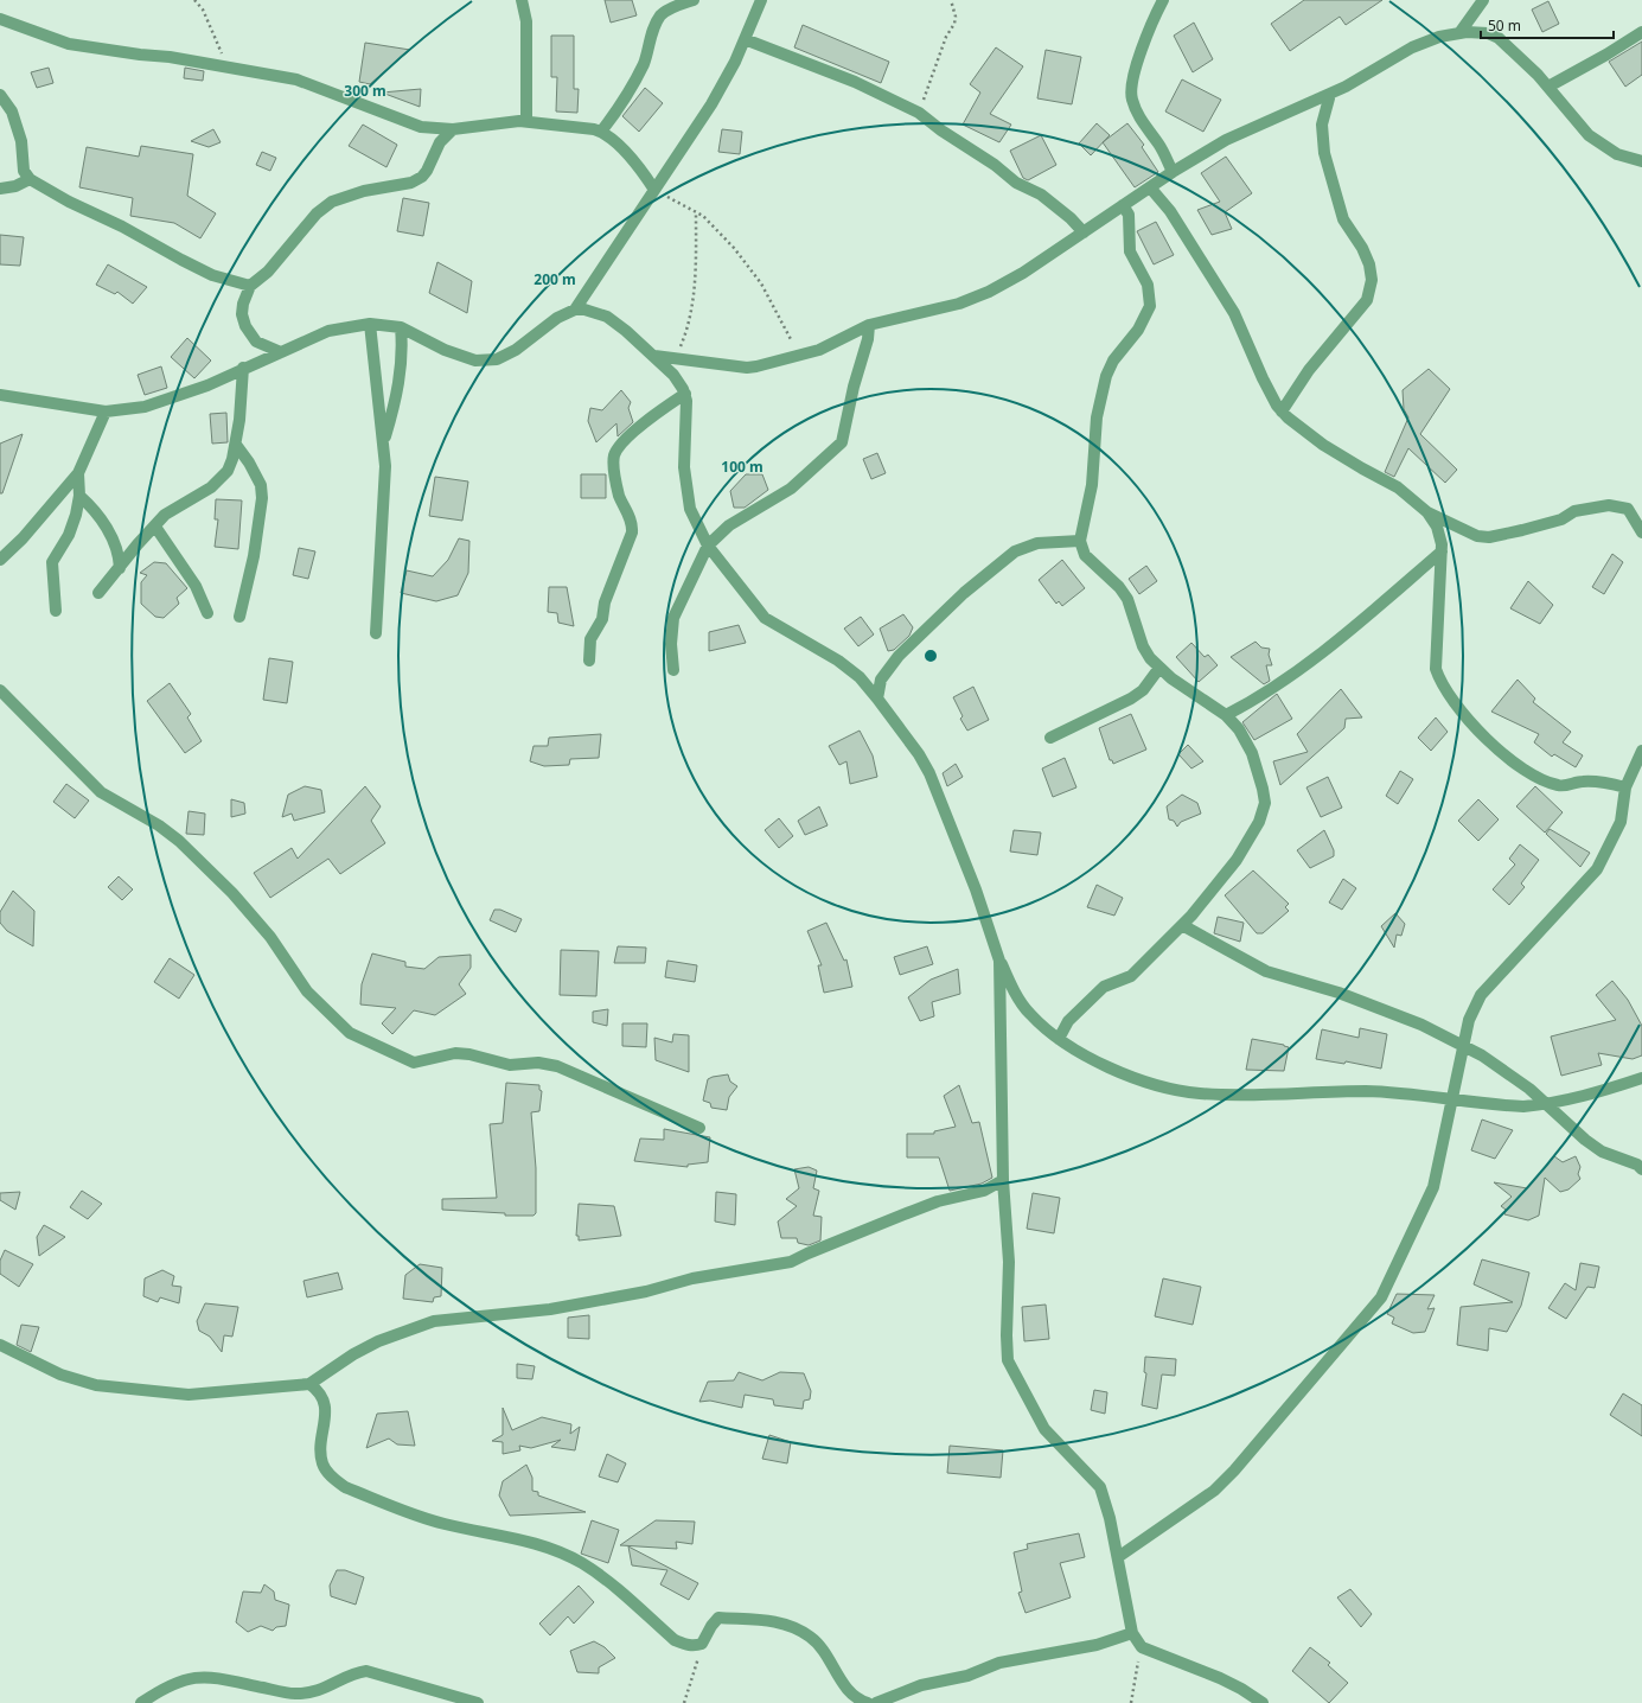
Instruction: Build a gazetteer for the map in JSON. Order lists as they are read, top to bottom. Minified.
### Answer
{"scale_bar":"50 m","rings":["300 m","200 m","100 m"]}
